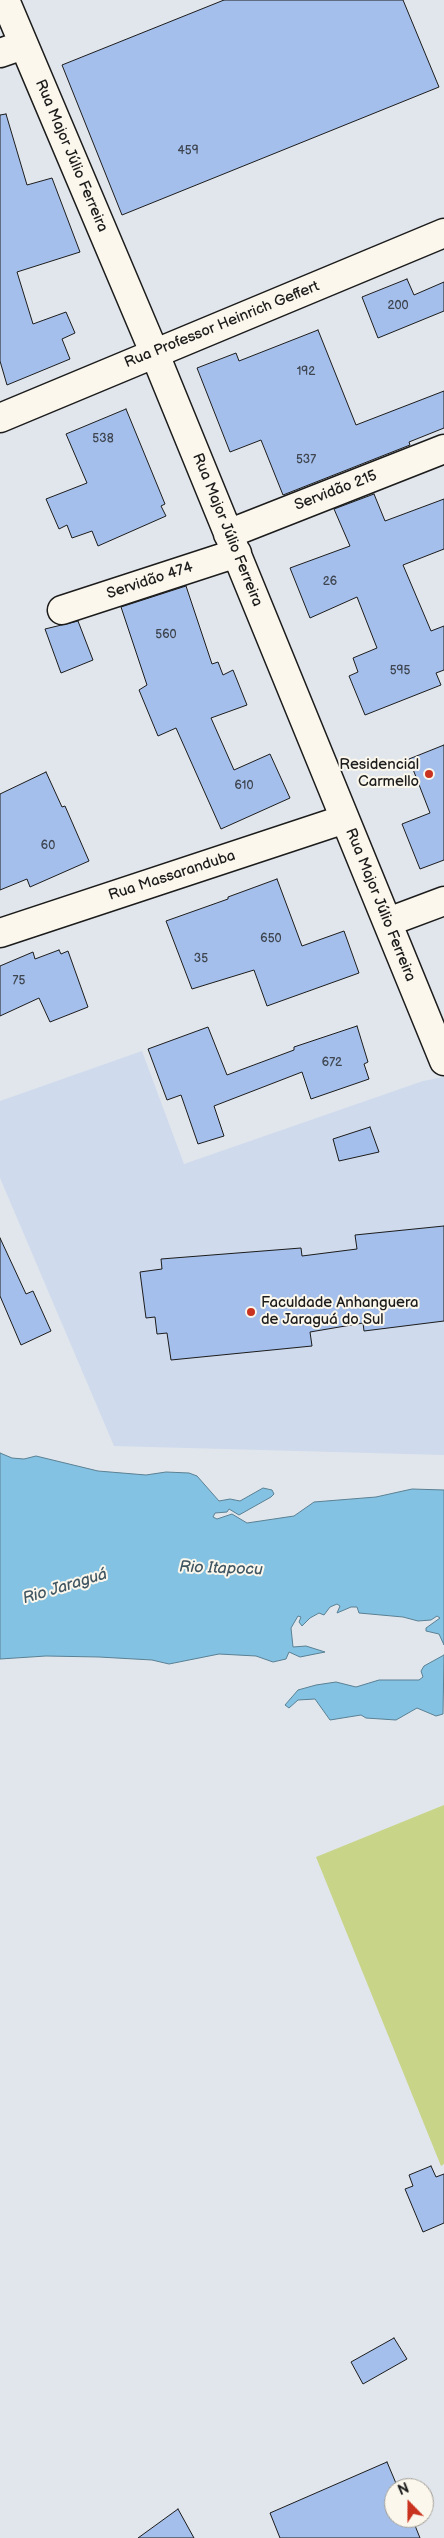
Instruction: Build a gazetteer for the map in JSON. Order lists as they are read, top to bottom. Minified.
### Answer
{"streets":{"street":["Rua Major Júlio Ferreira","Rua Professor Heinrich Geffert","Servidão 215","Servidão 474","Rua Massaranduba"]},"crossings":[["Rua Major Júlio Ferreira","Rua Professor Heinrich Geffert"],["Rua Major Júlio Ferreira","Servidão 215"],["Rua Major Júlio Ferreira","Servidão 474"],["Rua Major Júlio Ferreira","Rua Massaranduba"],["Servidão 215","Servidão 474"]],"water":["Rio Itapocu","Rio Jaraguá"],"places":["Residencial Carmello","Faculdade Anhanguera de Jaraguá do Sul"],"house_numbers":["459","200","192","538","537","26","560","595","610","60","650","35","75","672"],"north":"top"}
